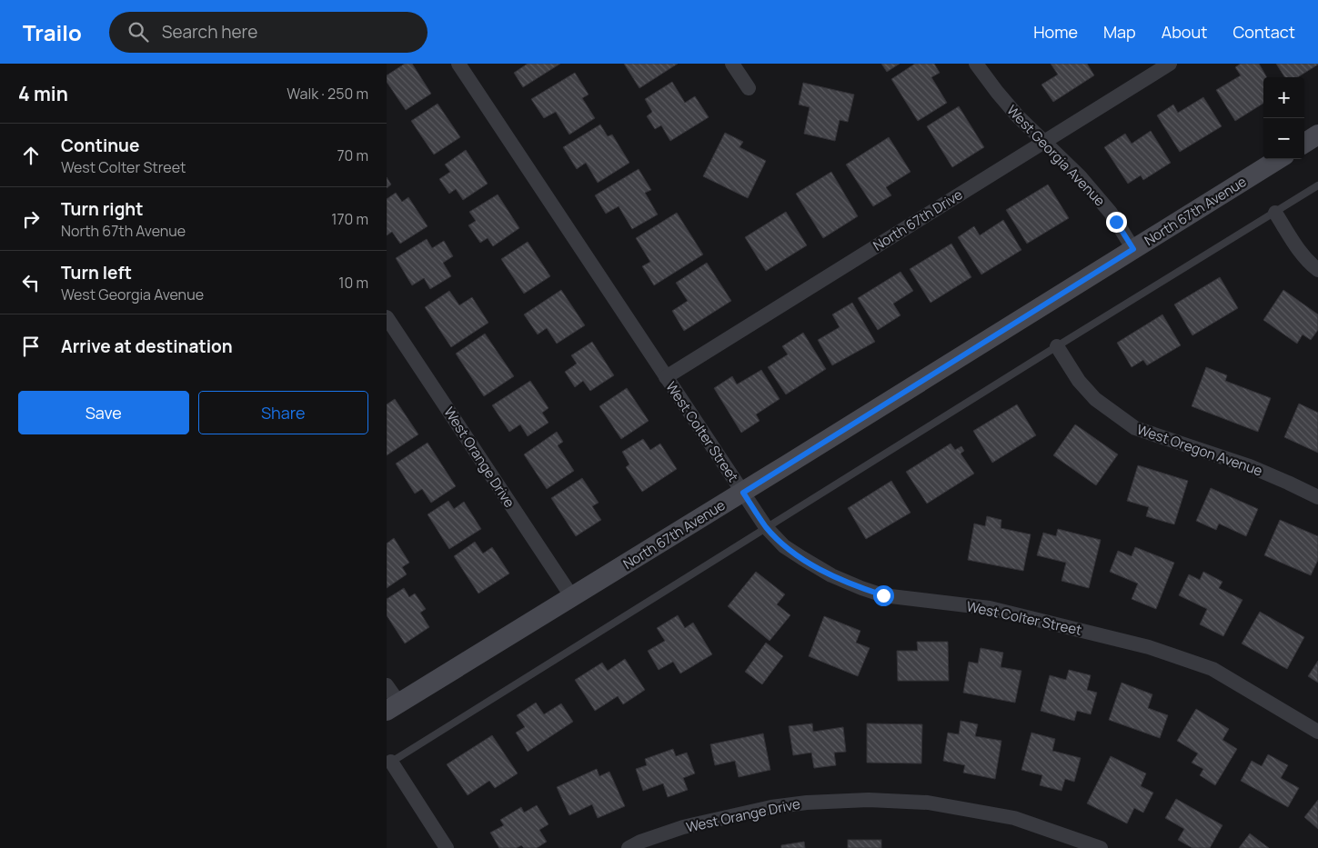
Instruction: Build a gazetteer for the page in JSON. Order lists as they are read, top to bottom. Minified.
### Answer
{"streets":{"main road":["North 67th Avenue"],"street":["West Georgia Avenue","North 67th Drive","West Colter Street","West Oregon Avenue","West Orange Drive"]},"crossings":[["West Georgia Avenue","North 67th Avenue"],["West Georgia Avenue","North 67th Drive"],["North 67th Avenue","West Colter Street"],["North 67th Avenue","West Orange Drive"],["North 67th Drive","West Colter Street"]],"page":{"header":"Trailo","search":"Search here","nav":["Home","Map","About","Contact"],"heading":["4 min","Walk · 250 m"],"map_buttons":["+","−"],"list":[["Continue","West Colter Street","70 m"],["Turn right","North 67th Avenue","170 m"],["Turn left","West Georgia Avenue","10 m"],"Arrive at destination"],"buttons":["Save","Share"]}}
